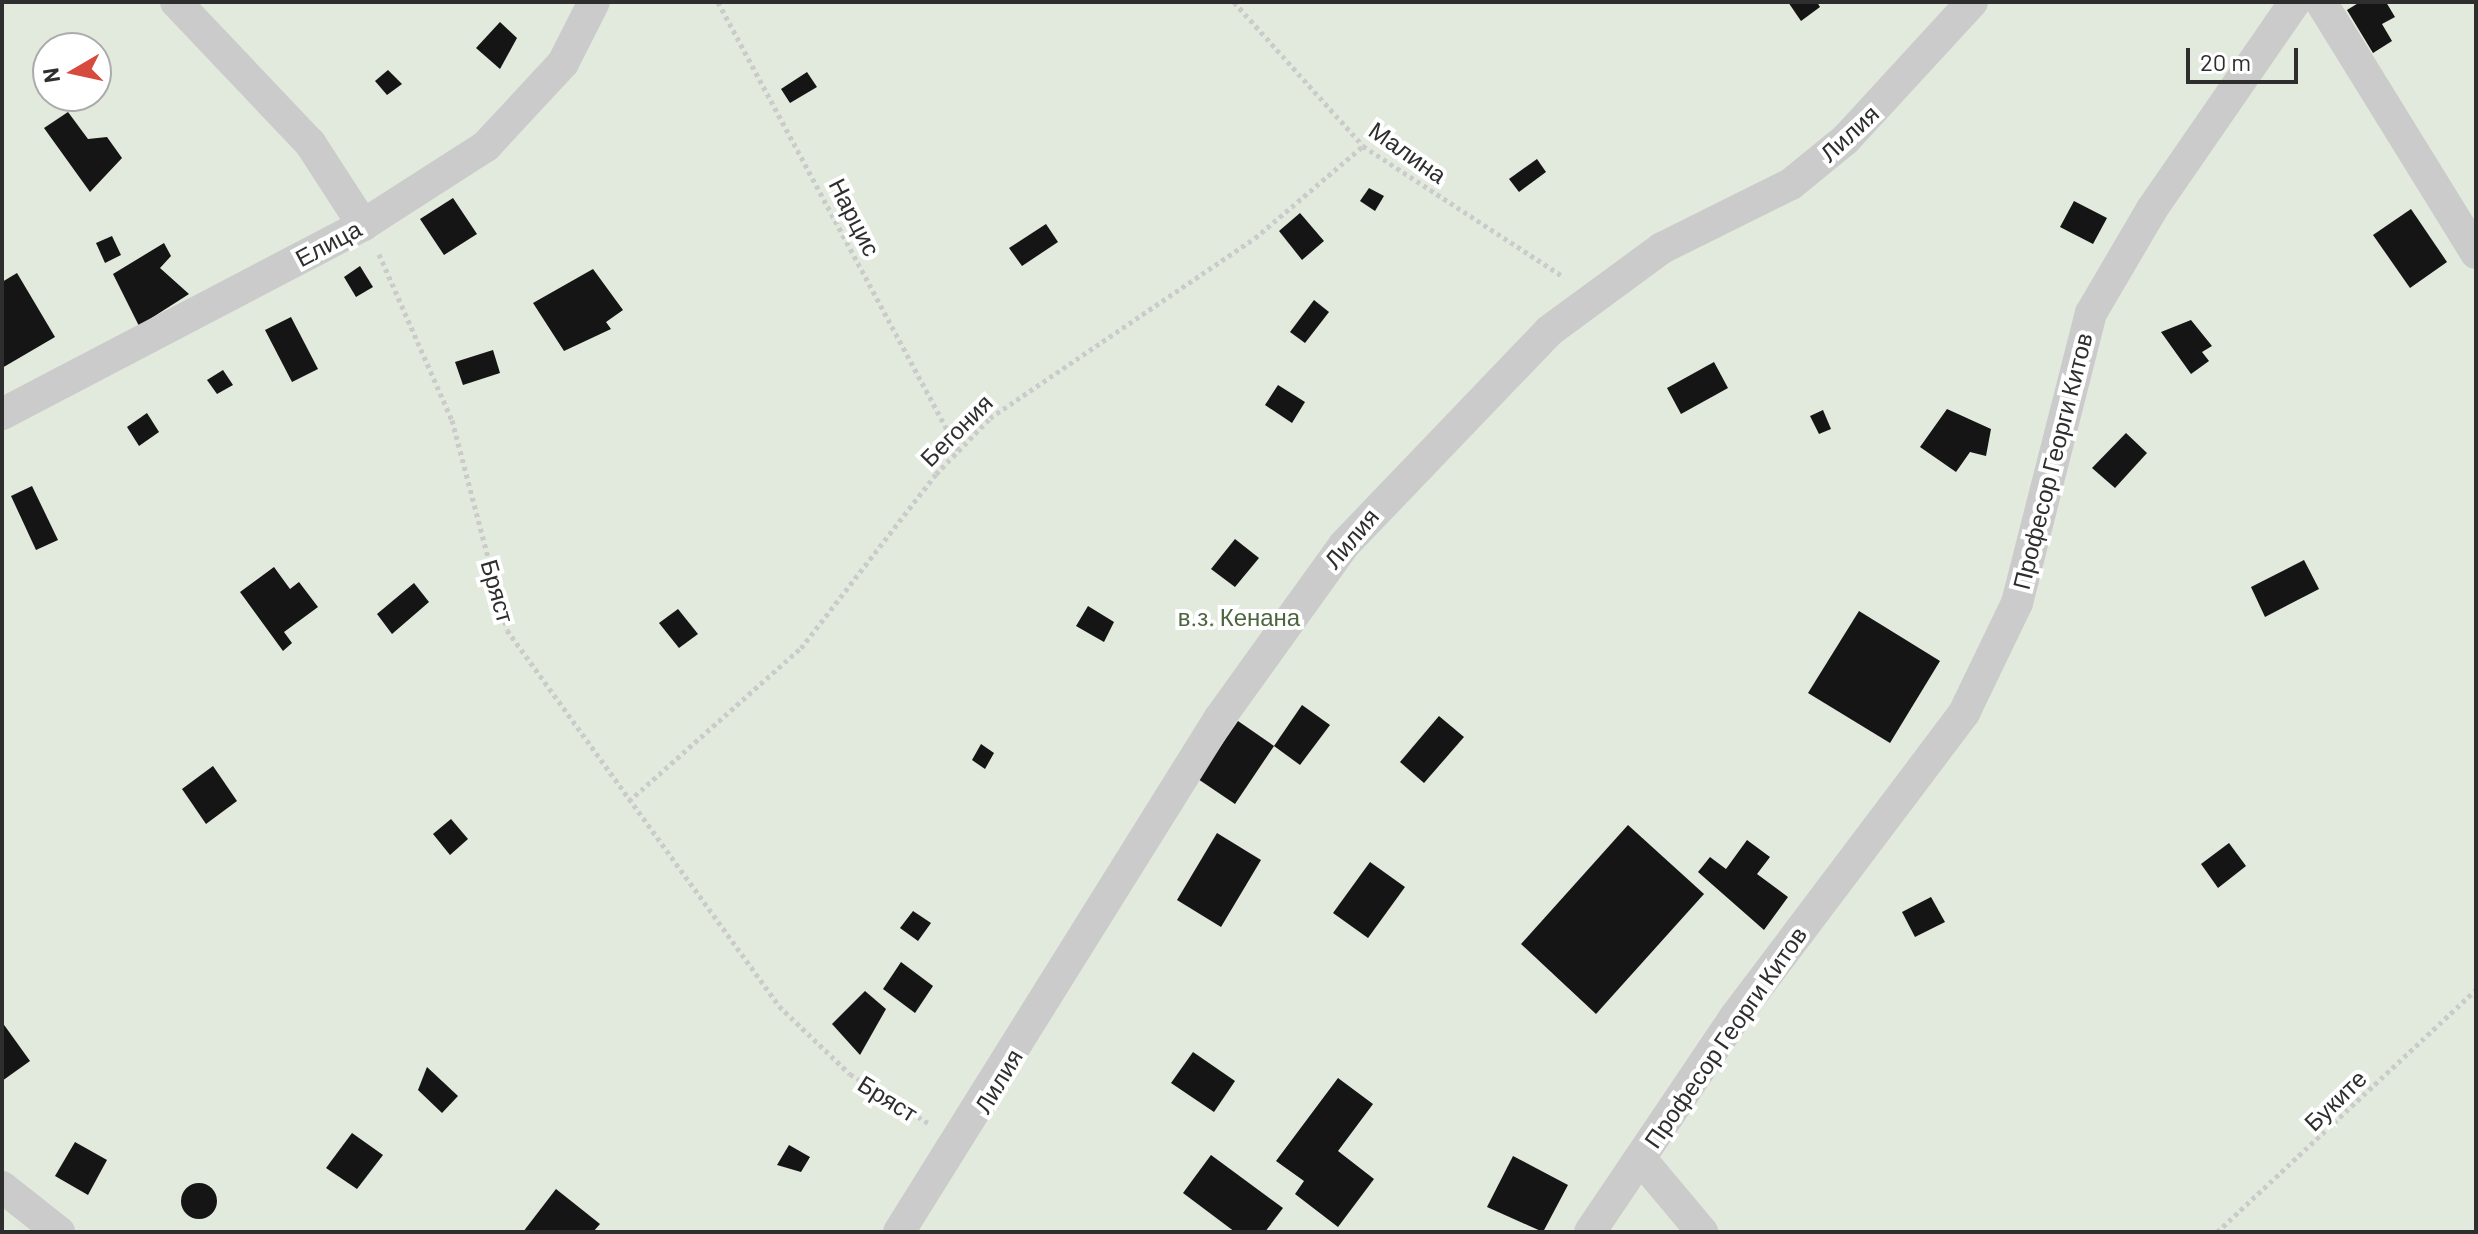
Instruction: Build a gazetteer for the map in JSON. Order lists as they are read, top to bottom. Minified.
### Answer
{"streets":{"street":["Лилия","Елица","Професор Георги Китов"],"path":["Малина","Нарцис","Бегония","Бряст","Буките"]},"crossings":[["Лилия","Малина"],["Лилия","Бряст"],["Малина","Бегония"],["Нарцис","Бегония"],["Елица","Бряст"],["Бегония","Бряст"]],"parks":["в.з. Кенана"],"scale_bar":"20 m","north":"left"}
